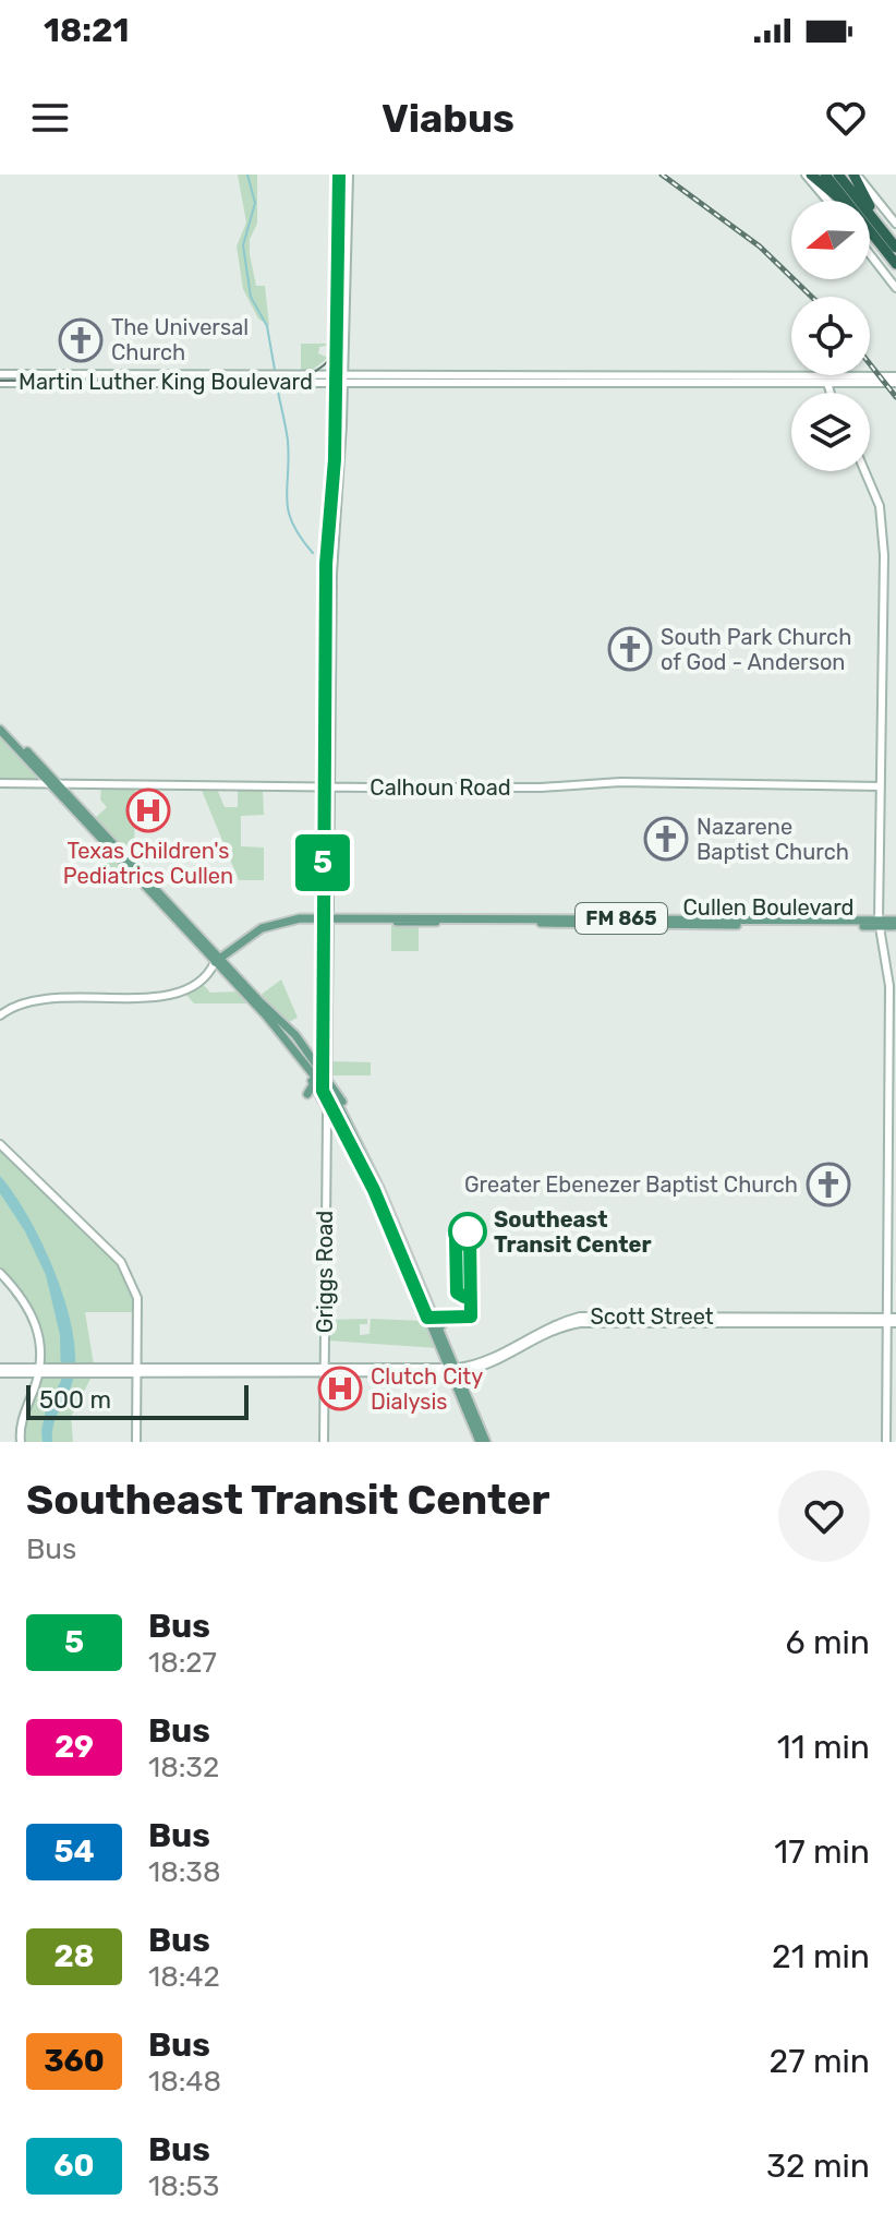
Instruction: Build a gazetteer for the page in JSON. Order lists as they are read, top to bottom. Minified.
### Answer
{"streets":{"main road":["Martin Luther King Boulevard","Calhoun Road","Cullen Boulevard","FM 865","Griggs Road","Scott Street"]},"crossings":[["Martin Luther King Boulevard","Griggs Road"],["Calhoun Road","Griggs Road"],["Cullen Boulevard","Griggs Road"],["Griggs Road","Scott Street"]],"places":{"church":["The Universal Church","South Park Church of God - Anderson","Nazarene Baptist Church","Greater Ebenezer Baptist Church"],"hospital":["Texas Children's Pediatrics Cullen","Clutch City Dialysis"],"other":["Southeast Transit Center"]},"lines":["bus line 5"],"scale_bar":"500 m","north":"left","page":{"status":"18:21","header":"Viabus","on_map":"5","scale":"500 m","heading":["Southeast Transit Center","Bus"],"list":[{"mark":"5","name":"Bus","note":"18:27","value":"6 min"},{"mark":"29","name":"Bus","note":"18:32","value":"11 min"},{"mark":"54","name":"Bus","note":"18:38","value":"17 min"},{"mark":"28","name":"Bus","note":"18:42","value":"21 min"},{"mark":"360","name":"Bus","note":"18:48","value":"27 min"},{"mark":"60","name":"Bus","note":"18:53","value":"32 min"}]}}
